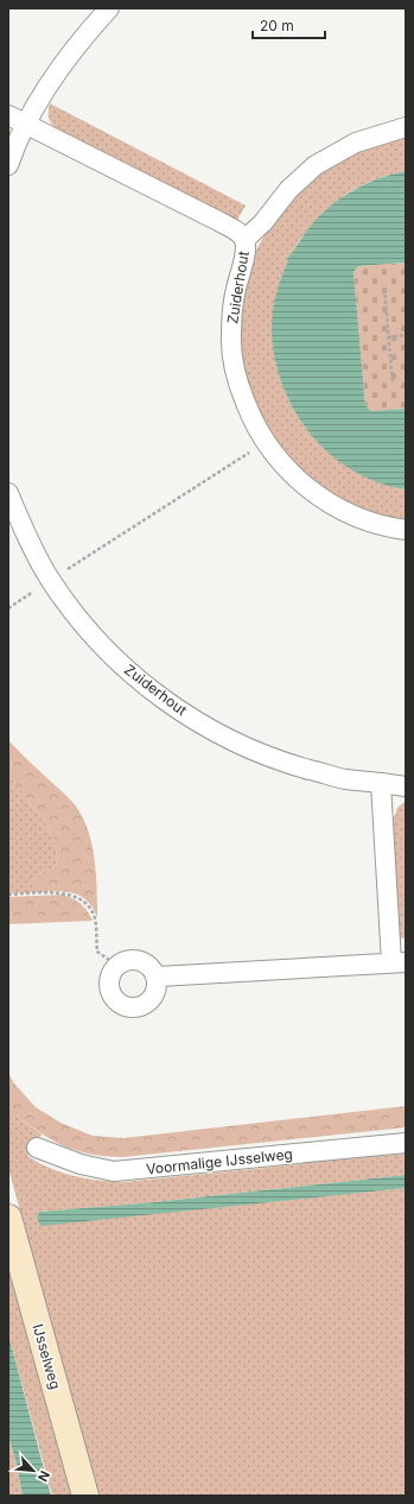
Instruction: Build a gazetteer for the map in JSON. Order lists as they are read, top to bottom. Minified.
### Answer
{"streets":{"street":["Zuiderhout","Voormalige IJsselweg","IJsselweg"]},"scale_bar":"20 m","north":"bottom right"}
